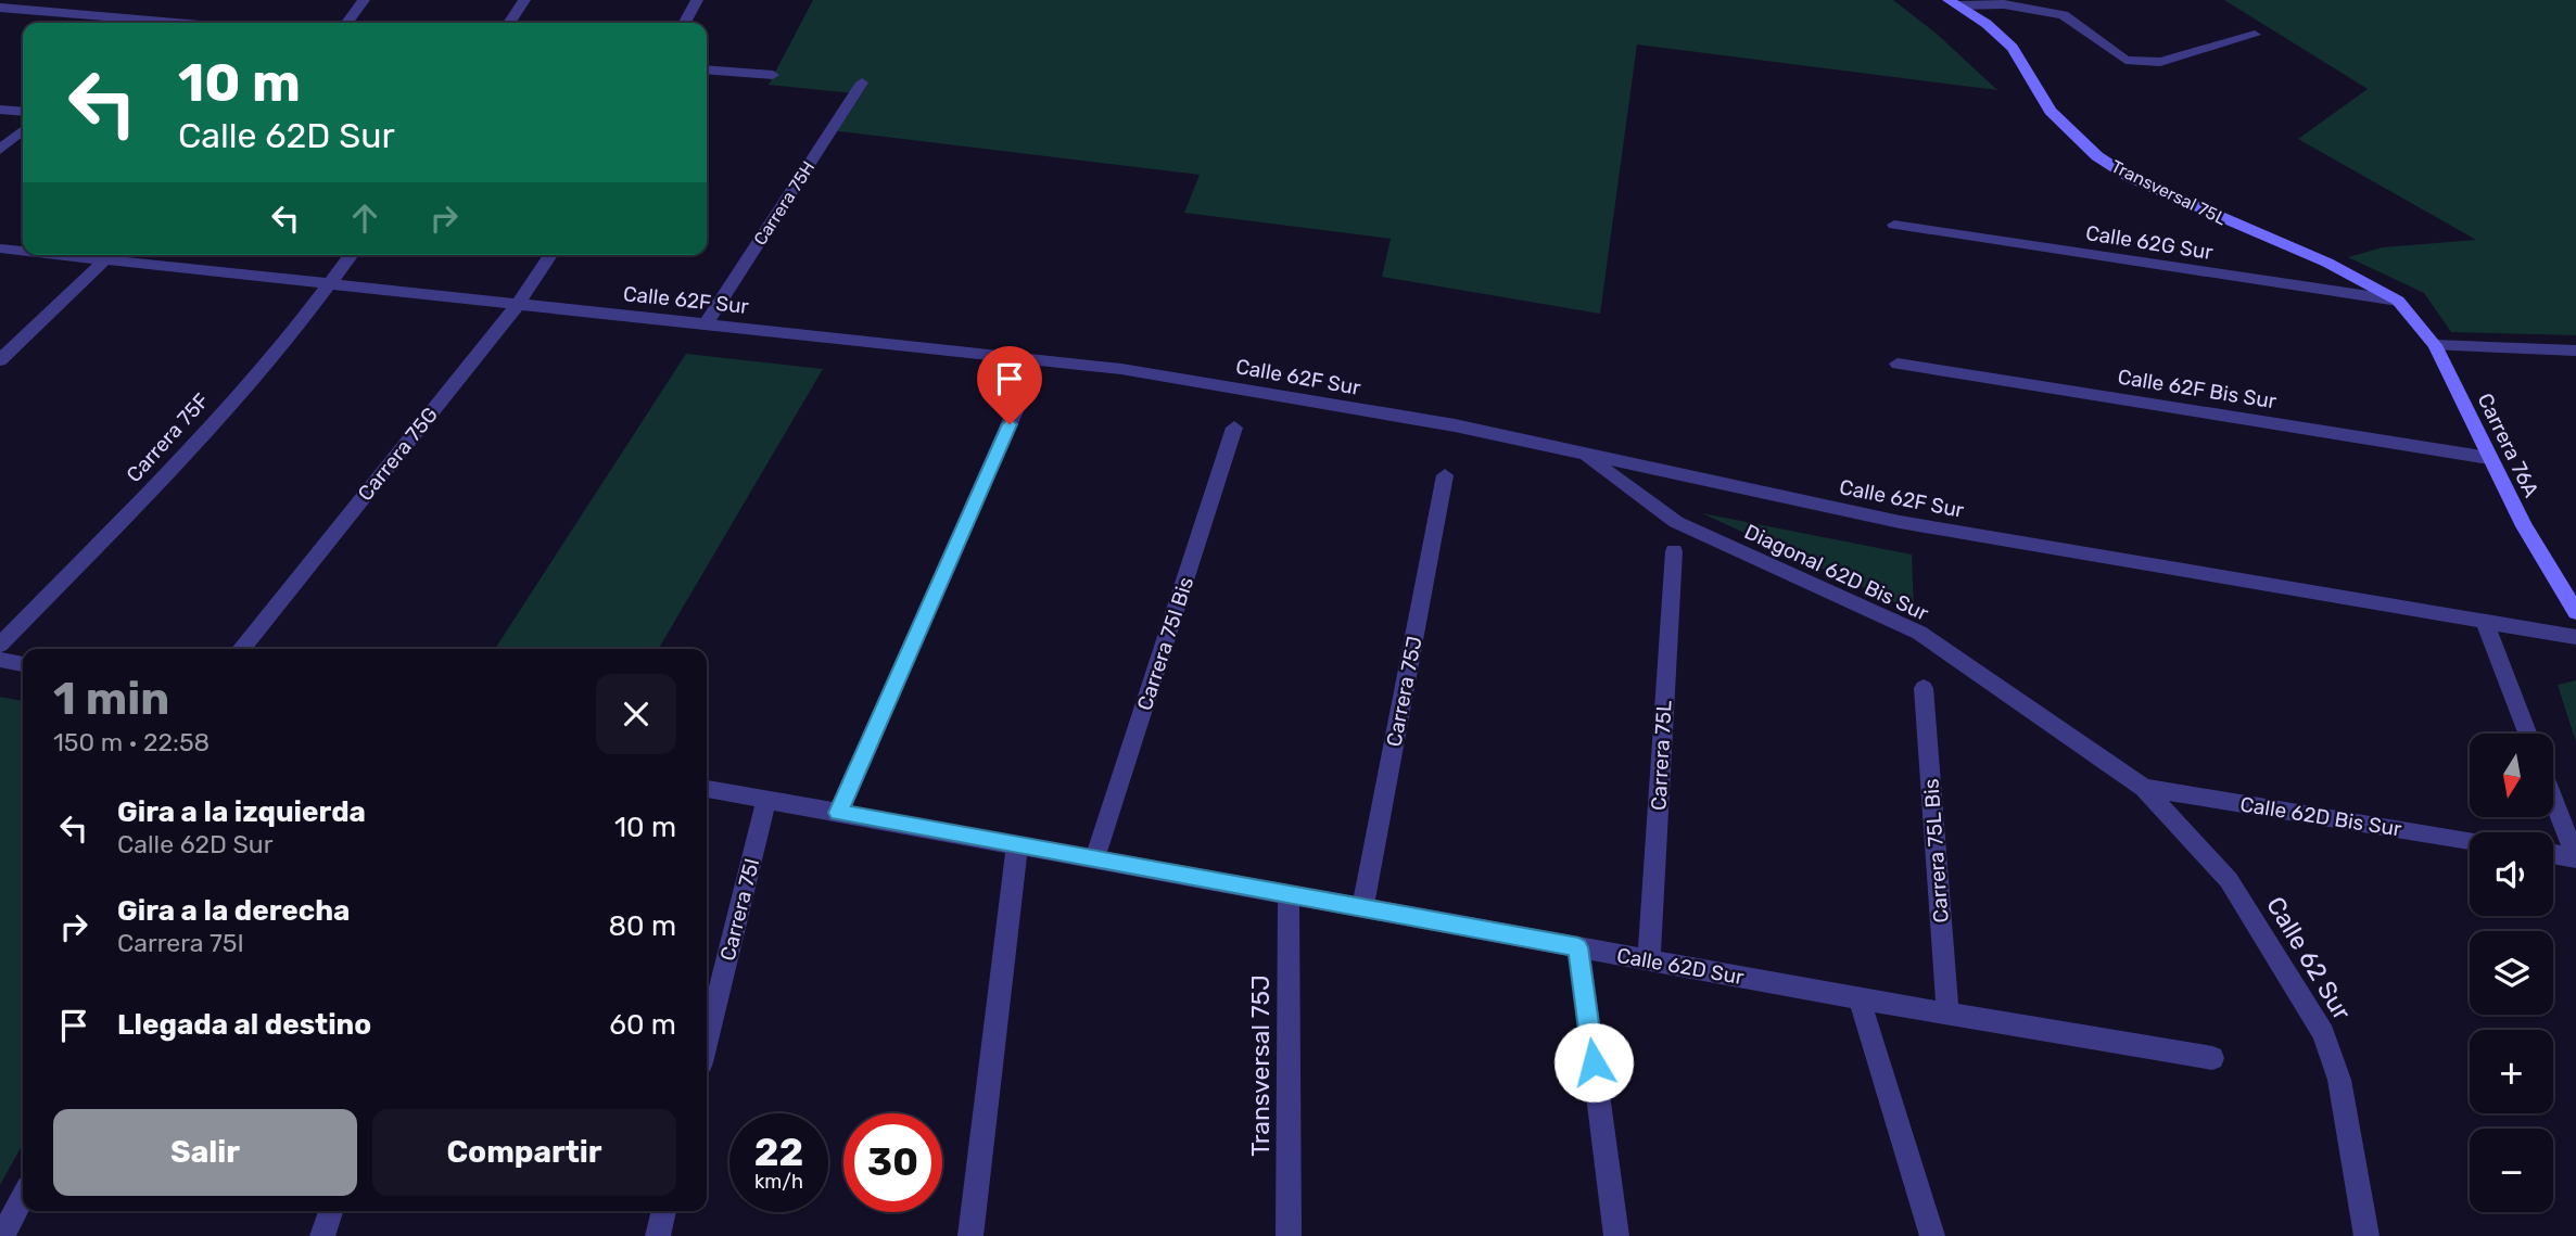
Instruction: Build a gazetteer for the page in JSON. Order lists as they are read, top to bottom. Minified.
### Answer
{"streets":{"street":["Transversal 75L","Carrera 75H","Calle 62G Sur","Calle 62F Sur","Calle 62F Bis Sur","Carrera 75F","Carrera 76A","Carrera 75G","Diagonal 62D Bis Sur","Carrera 75I Bis","Carrera 75J","Carrera 75L","Calle 62D Bis Sur","Carrera 75L Bis","Carrera 75I","Calle 62 Sur","Calle 62D Sur","Transversal 75J"]},"crossings":[["Transversal 75L","Calle 62G Sur"],["Transversal 75L","Carrera 76A"],["Carrera 75H","Calle 62F Sur"],["Calle 62G Sur","Carrera 76A"],["Calle 62F Sur","Carrera 75F"],["Calle 62F Sur","Carrera 75G"],["Calle 62F Sur","Diagonal 62D Bis Sur"],["Calle 62F Bis Sur","Carrera 76A"],["Diagonal 62D Bis Sur","Calle 62D Bis Sur"],["Diagonal 62D Bis Sur","Calle 62 Sur"],["Carrera 75I Bis","Calle 62D Sur"],["Carrera 75J","Calle 62D Sur"],["Carrera 75L","Calle 62D Sur"],["Calle 62D Bis Sur","Calle 62 Sur"],["Carrera 75L Bis","Calle 62D Sur"],["Carrera 75I","Calle 62D Sur"],["Calle 62D Sur","Transversal 75J"]],"north":"bottom","page":{"turn":["10 m","Calle 62D Sur"],"heading":["1 min","150 m · 22:58"],"map_buttons":["+","−"],"list":[{"name":"Gira a la izquierda","note":"Calle 62D Sur","value":"10 m"},{"name":"Gira a la derecha","note":"Carrera 75I","value":"80 m"},{"name":"Llegada al destino","value":"60 m"}],"buttons":["Salir","Compartir"],"speed":"22 km/h","limit":"30"}}
